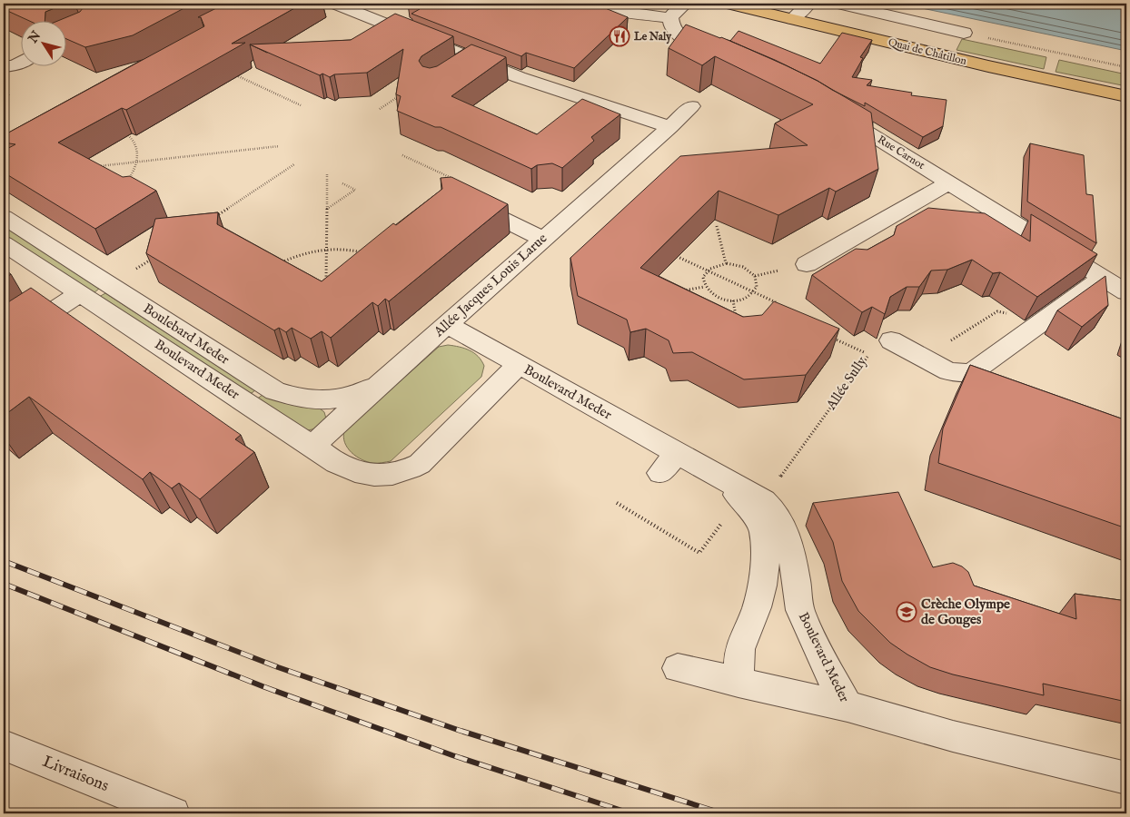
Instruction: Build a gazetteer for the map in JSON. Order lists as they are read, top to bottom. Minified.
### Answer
{"streets":{"main road":["Quai de Châtillon"],"street":["Rue Carnot","Allée Jacques Louis Larue","Boulebard Meder","Boulevard Meder","Livraisons"],"path":["Allée Sully"]},"crossings":[["Allée Jacques Louis Larue","Boulebard Meder"],["Allée Jacques Louis Larue","Boulevard Meder"],["Boulevard Meder","Allée Sully"]],"places":{"restaurant":["Le Naly"],"school or university":["Crèche Olympe de Gouges"]},"north":"top left"}
